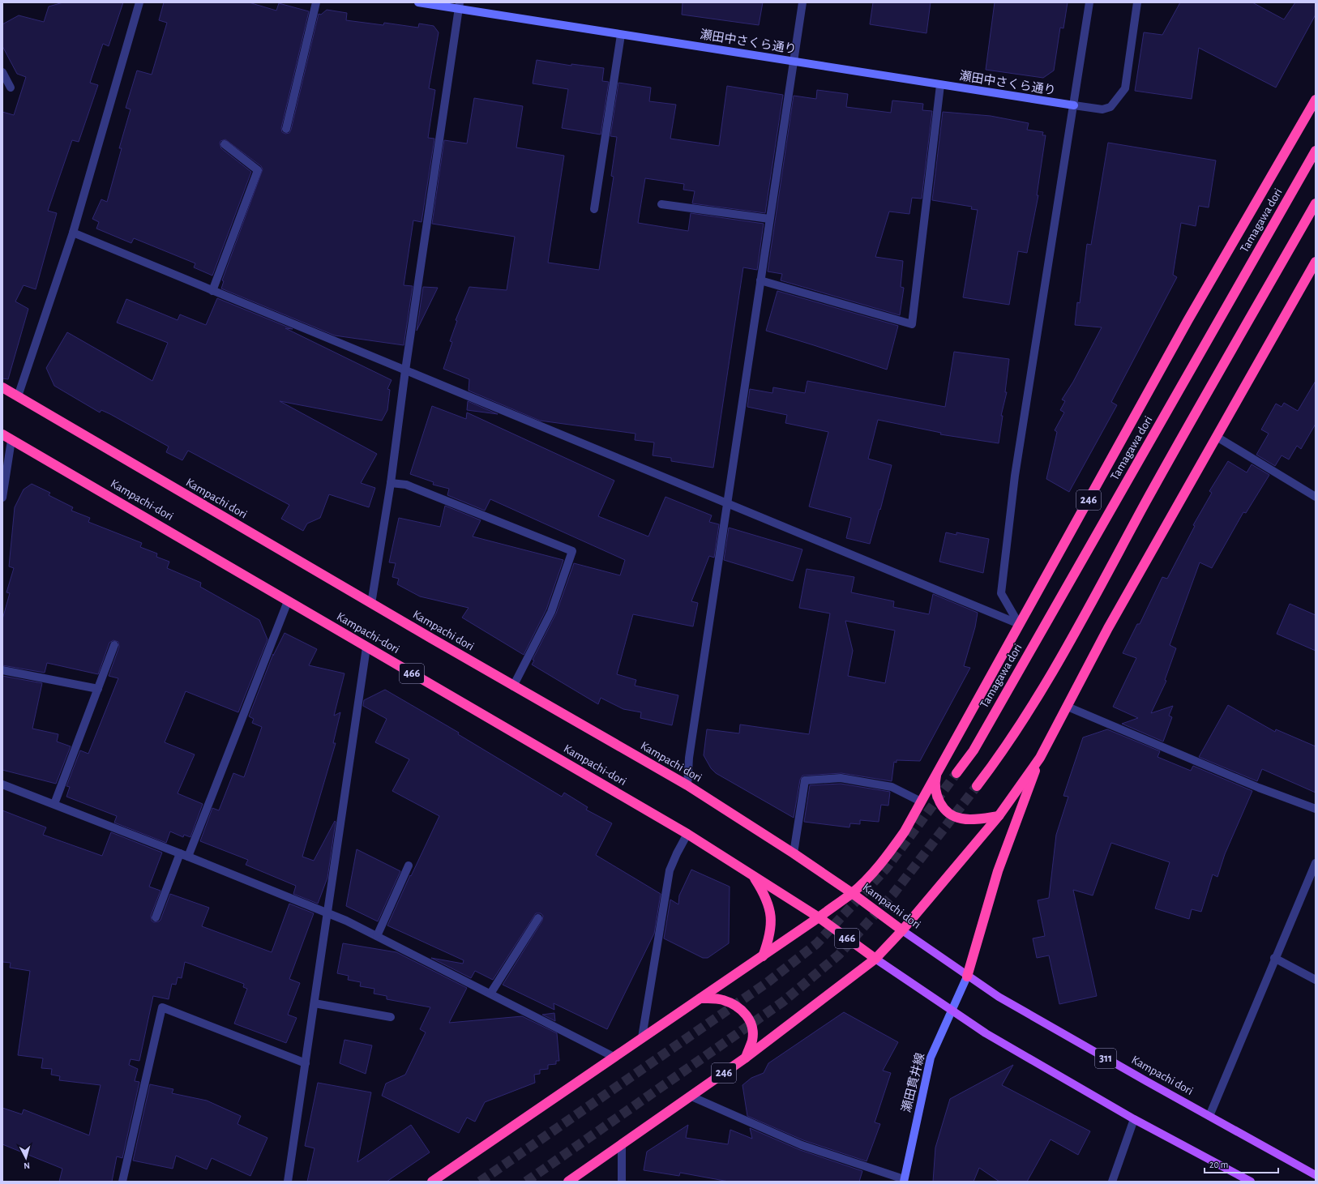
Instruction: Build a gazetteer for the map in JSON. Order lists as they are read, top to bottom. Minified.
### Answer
{"streets":{"highway":["Tamagawa dori","Kampachi dori","Kampachi-dori","246","466"],"main road":["311"],"street":["瀬田中さくら通り","瀬田貫井線"]},"crossings":[["Kampachi dori","246"],["Kampachi dori","瀬田貫井線"],["Kampachi-dori","246"],["Kampachi-dori","466"],["246","466"]],"scale_bar":"20 m","north":"bottom"}
